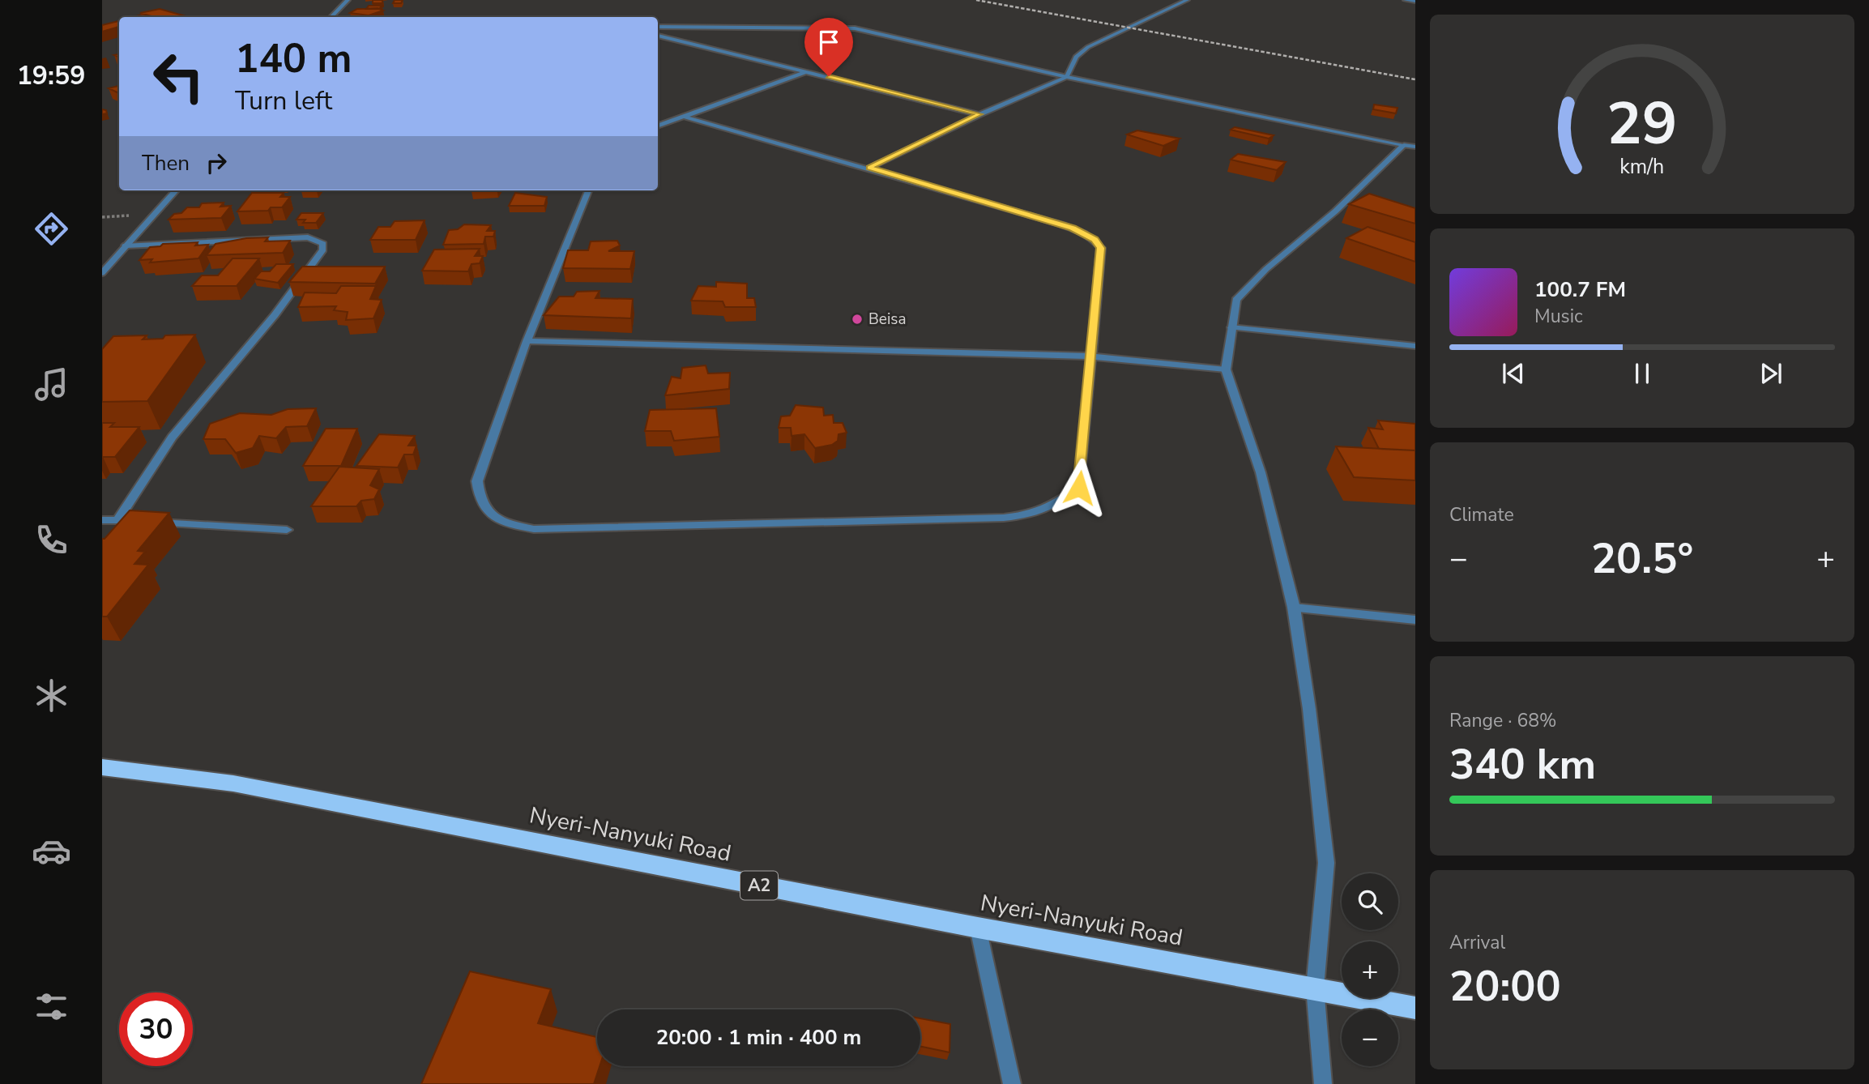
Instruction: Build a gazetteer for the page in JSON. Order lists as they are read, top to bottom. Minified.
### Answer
{"streets":{"highway":["Nyeri-Nanyuki Road","A2"]},"places":["Beisa"],"page":{"tabs":"19:59","turn":["140 m","Turn left"],"then":"Then","song":["100.7 FM","Music"],"tile":["Climate",["Range · 68%","340 km"],["Arrival","20:00"]],"heat":["−","20.5°","+"],"map_buttons":["+","−"],"limit":"30","trip":"20:00 · 1 min · 400 m","gauge":["29","km/h"]}}
